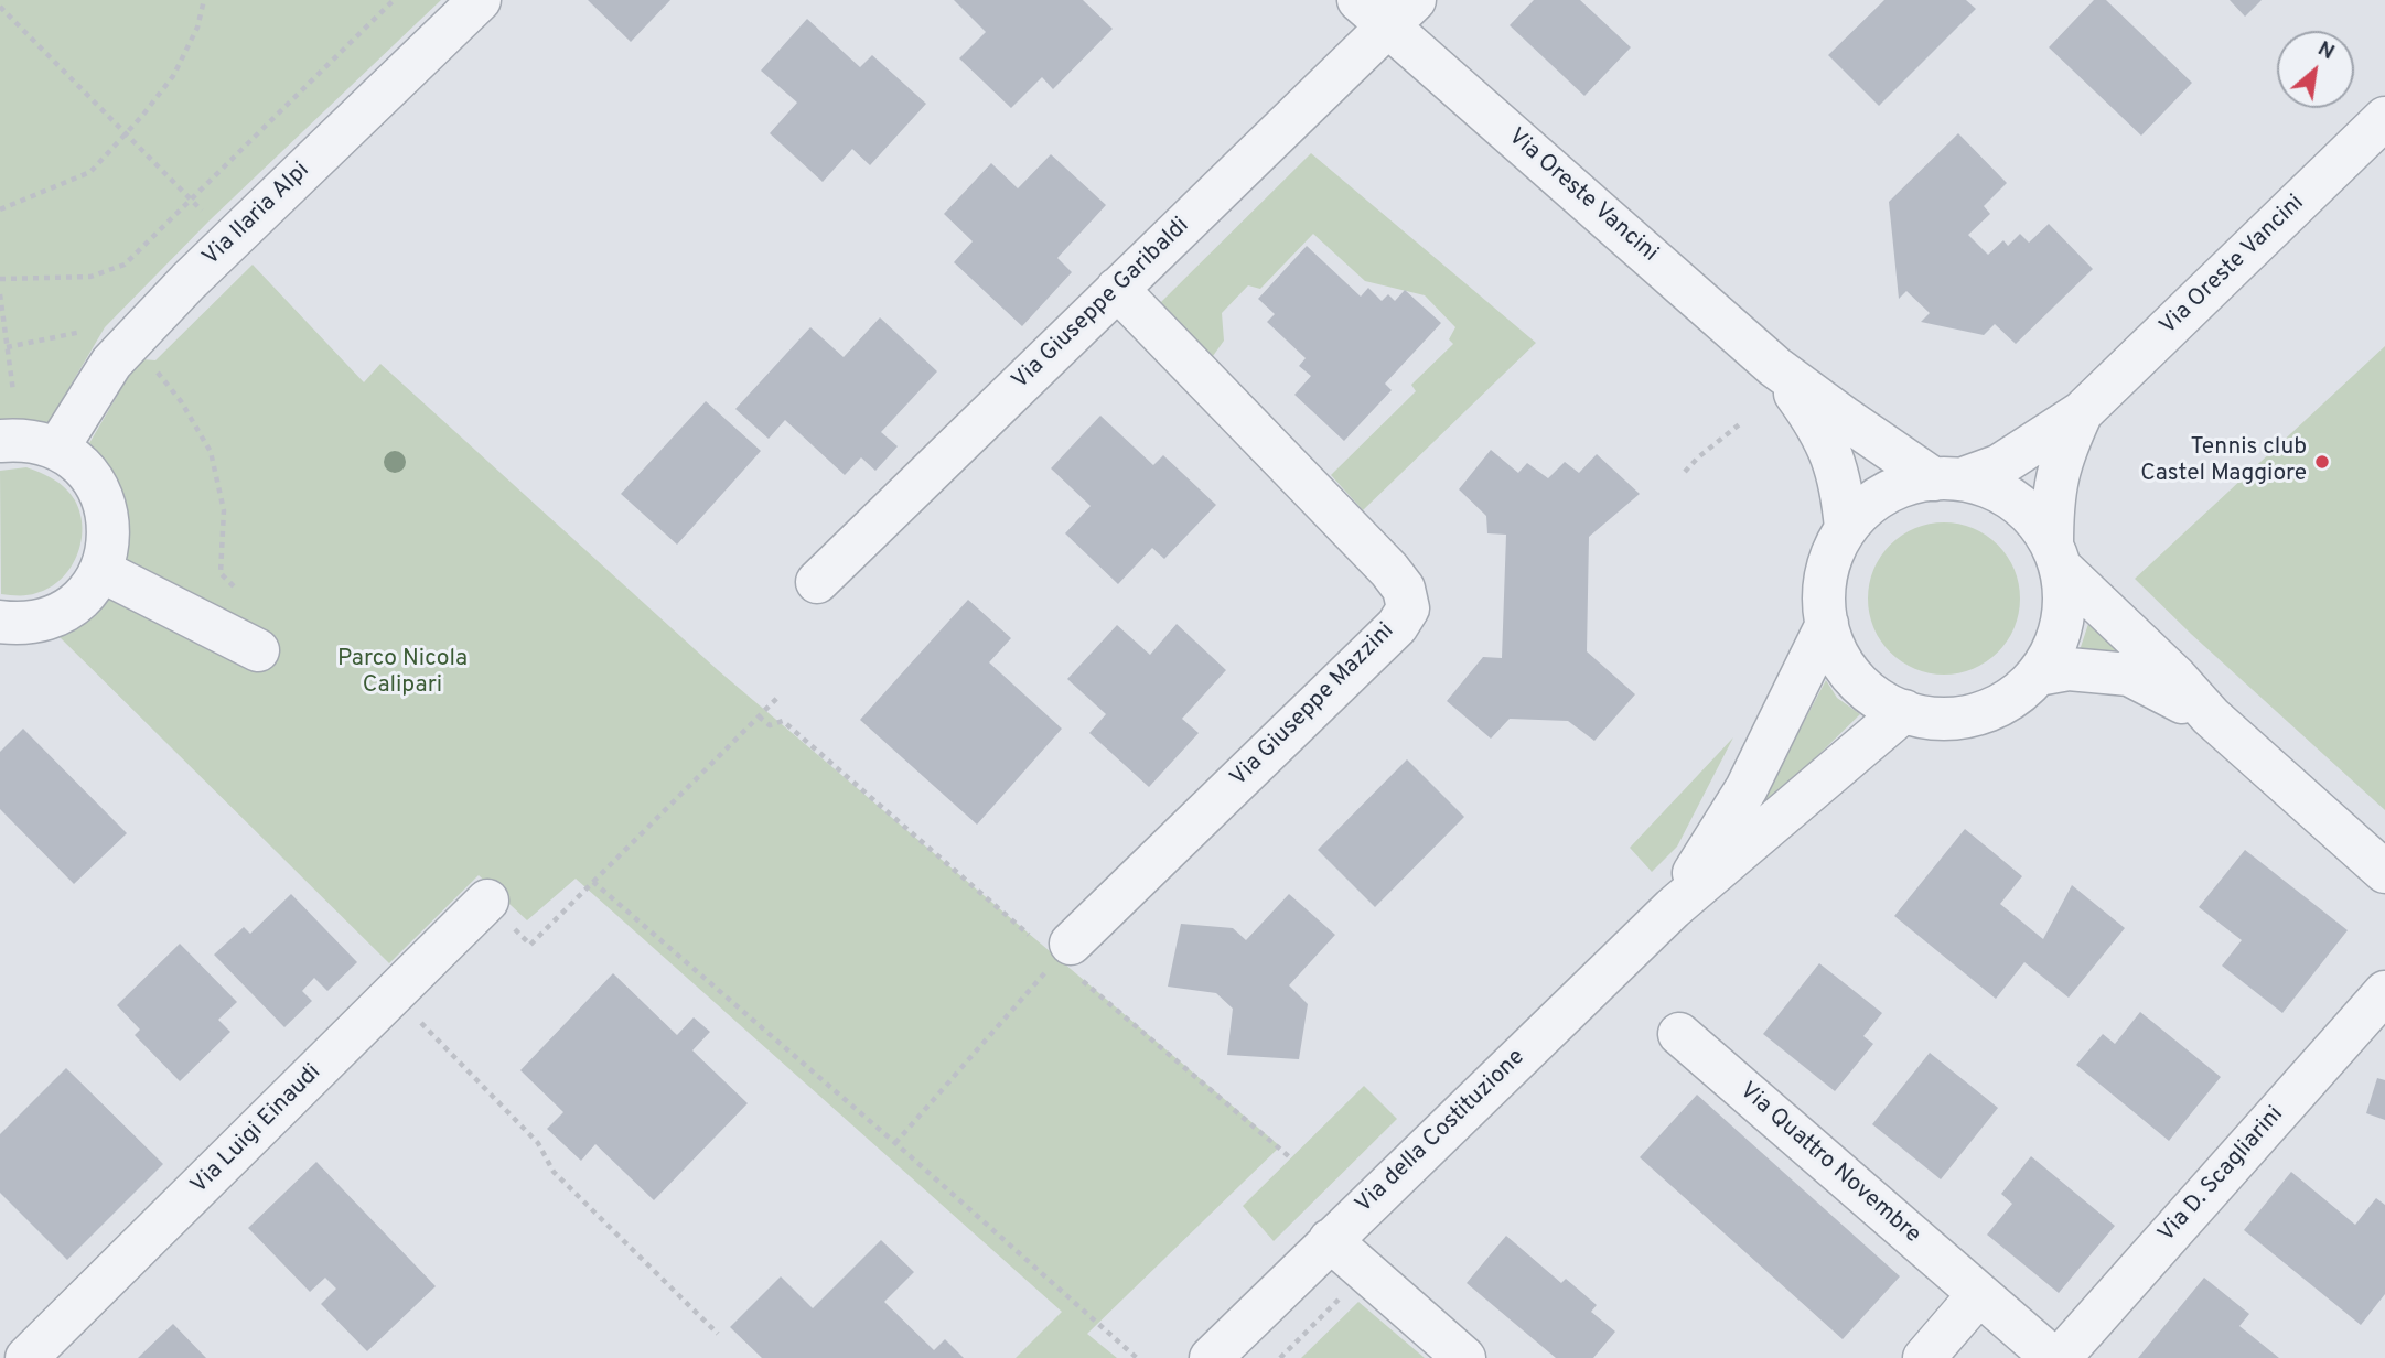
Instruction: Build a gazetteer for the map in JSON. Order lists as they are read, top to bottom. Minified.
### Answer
{"streets":{"street":["Via Oreste Vancini","Via Ilaria Alpi","Via Giuseppe Garibaldi","Via Giuseppe Mazzini","Via Luigi Einaudi","Via della Costituzione","Via Quattro Novembre","Via D. Scagliarini"]},"crossings":[["Via Oreste Vancini","Via Giuseppe Garibaldi"],["Via Oreste Vancini","Via della Costituzione"],["Via Giuseppe Garibaldi","Via Giuseppe Mazzini"]],"parks":["Parco Nicola Calipari"],"places":["Tennis club Castel Maggiore"],"north":"top right"}
